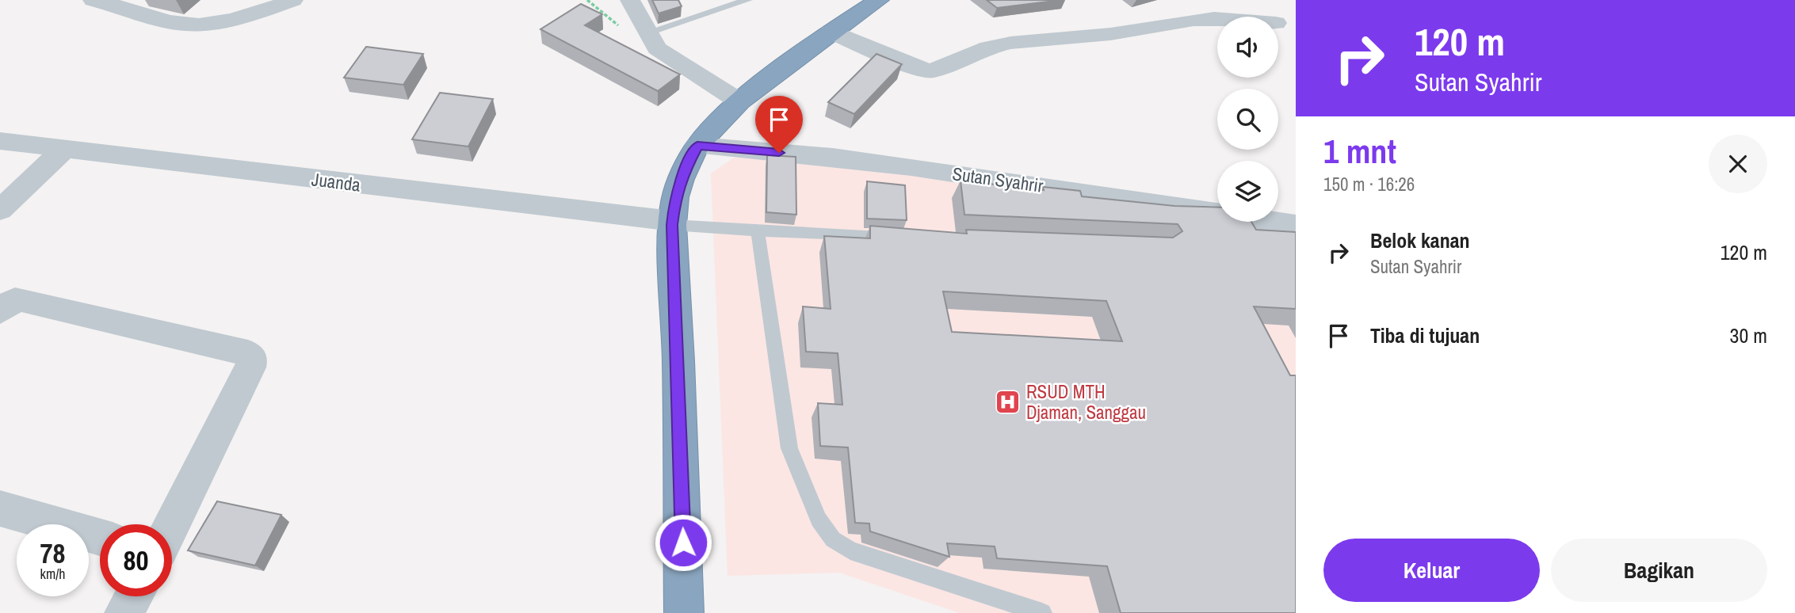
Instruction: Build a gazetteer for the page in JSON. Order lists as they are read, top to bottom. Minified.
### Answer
{"streets":{"street":["Sutan Syahrir","Juanda"]},"places":{"hospital":["RSUD MTH Djaman, Sanggau"]},"page":{"turn":["120 m","Sutan Syahrir"],"heading":["1 mnt","150 m · 16:26"],"list":[{"name":"Belok kanan","note":"Sutan Syahrir","value":"120 m"},{"name":"Tiba di tujuan","value":"30 m"}],"speed":"78 km/h","limit":"80","buttons":["Keluar","Bagikan"]}}
